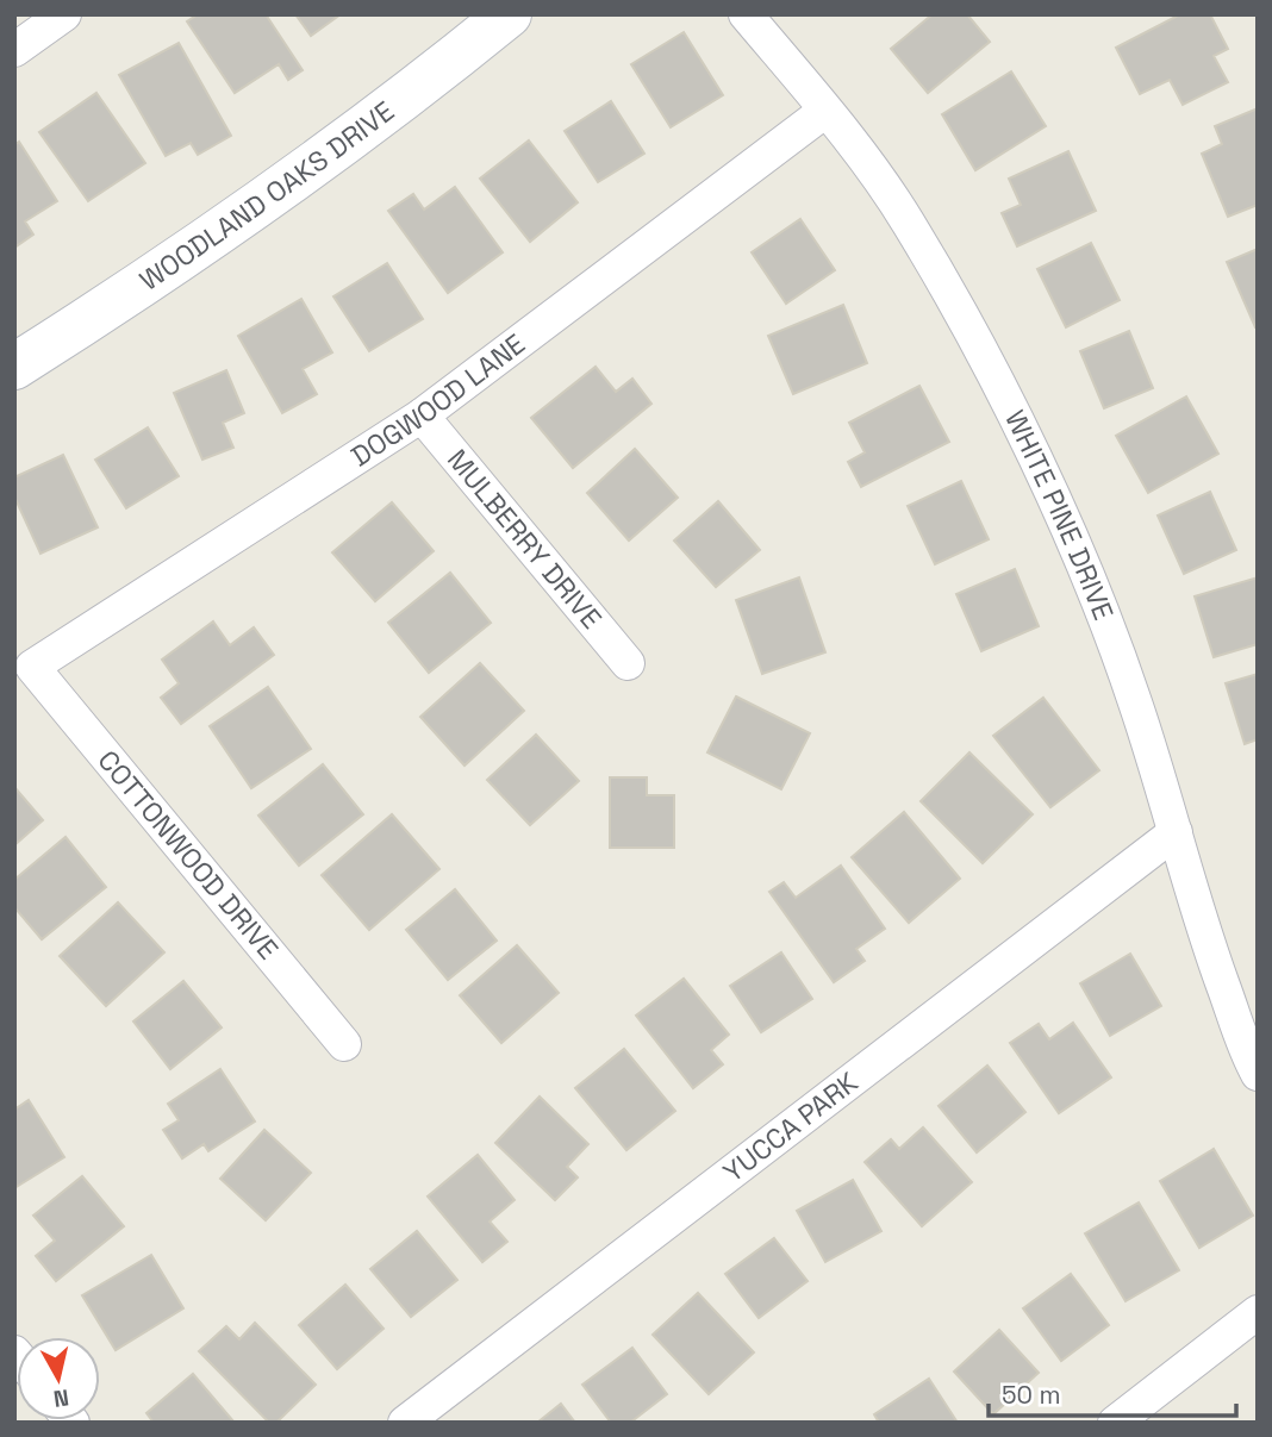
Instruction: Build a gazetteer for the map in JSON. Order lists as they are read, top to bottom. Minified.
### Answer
{"streets":{"street":["WOODLAND OAKS DRIVE","DOGWOOD LANE","WHITE PINE DRIVE","MULBERRY DRIVE","COTTONWOOD DRIVE","YUCCA PARK"]},"crossings":[["DOGWOOD LANE","WHITE PINE DRIVE"],["DOGWOOD LANE","MULBERRY DRIVE"],["DOGWOOD LANE","COTTONWOOD DRIVE"],["WHITE PINE DRIVE","YUCCA PARK"]],"scale_bar":"50 m","north":"bottom"}
